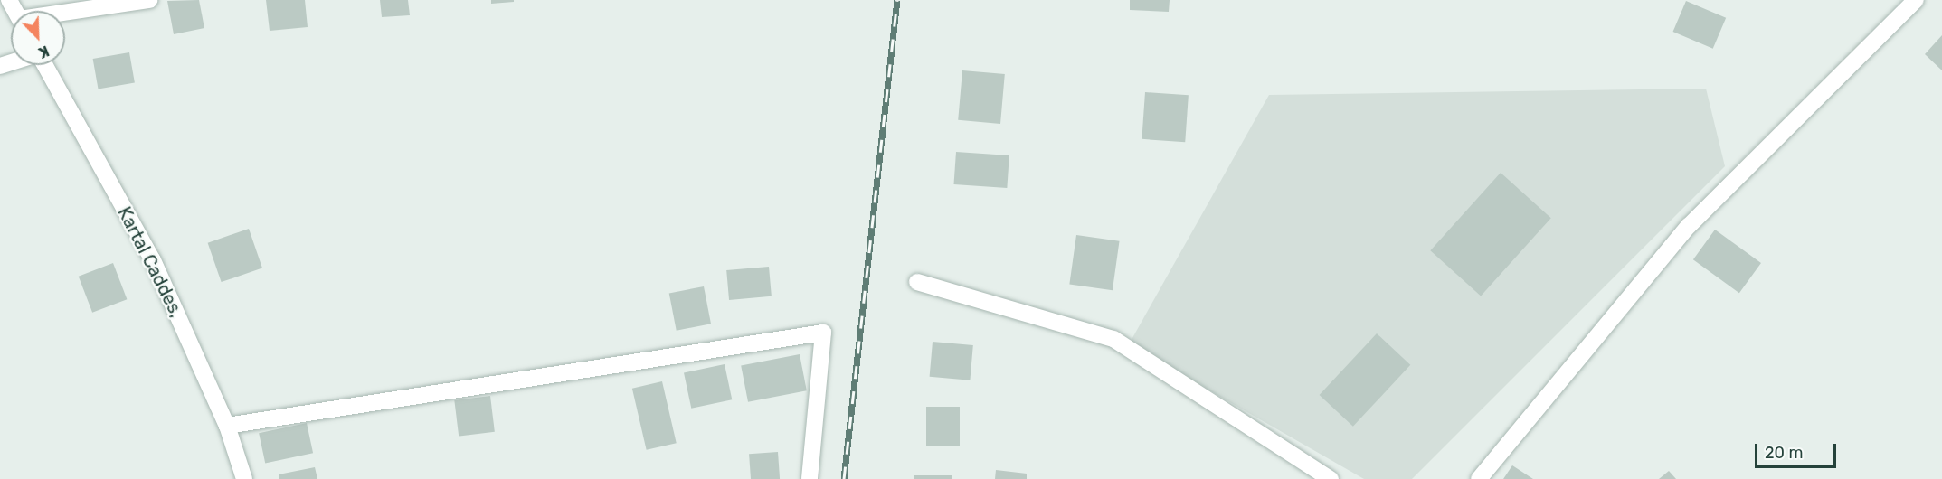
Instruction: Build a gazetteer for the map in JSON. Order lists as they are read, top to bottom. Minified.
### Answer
{"streets":{"street":["Kartal Caddes,"]},"scale_bar":"20 m","north":"bottom right"}
